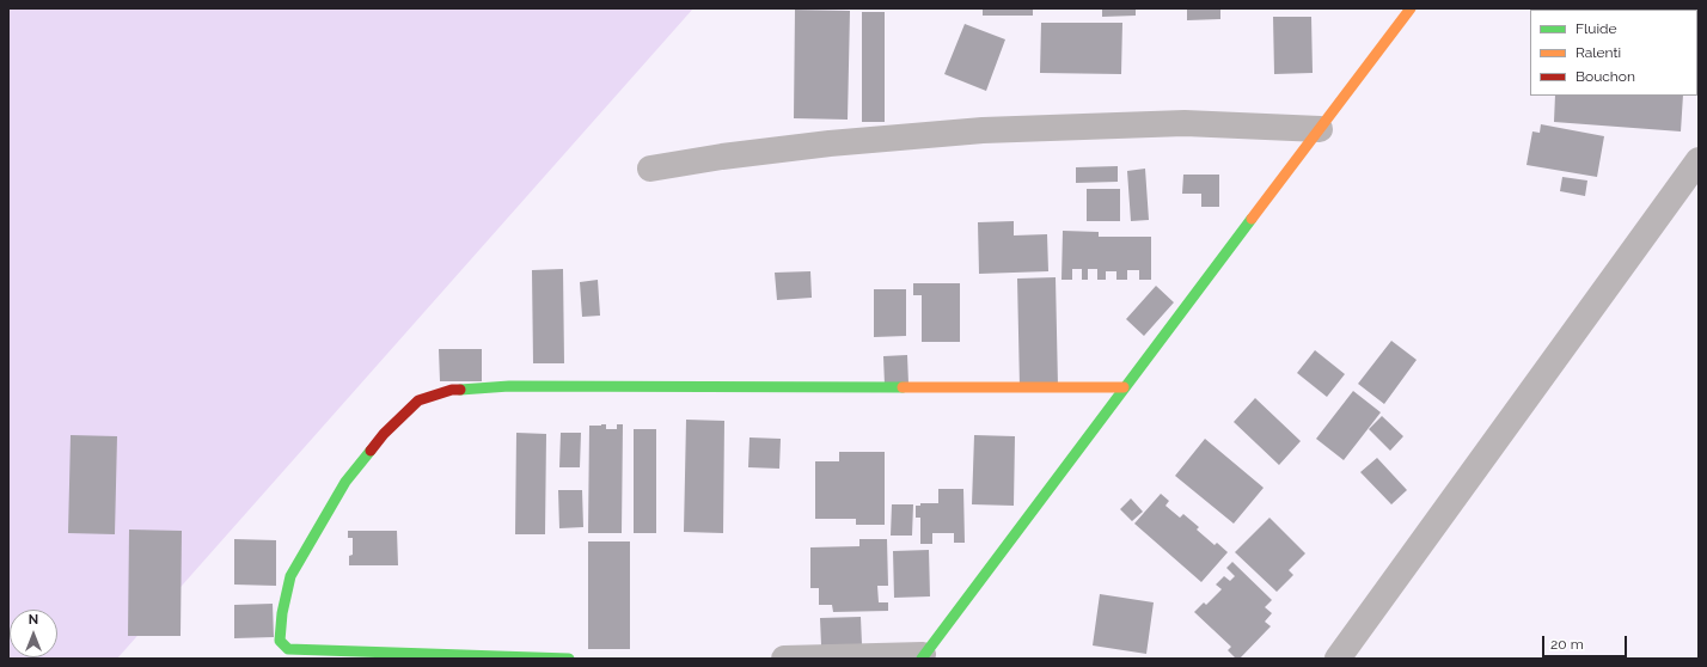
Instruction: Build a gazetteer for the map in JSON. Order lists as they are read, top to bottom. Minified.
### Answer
{"legend":["Fluide","Ralenti","Bouchon"],"scale_bar":"20 m","north":"top"}
